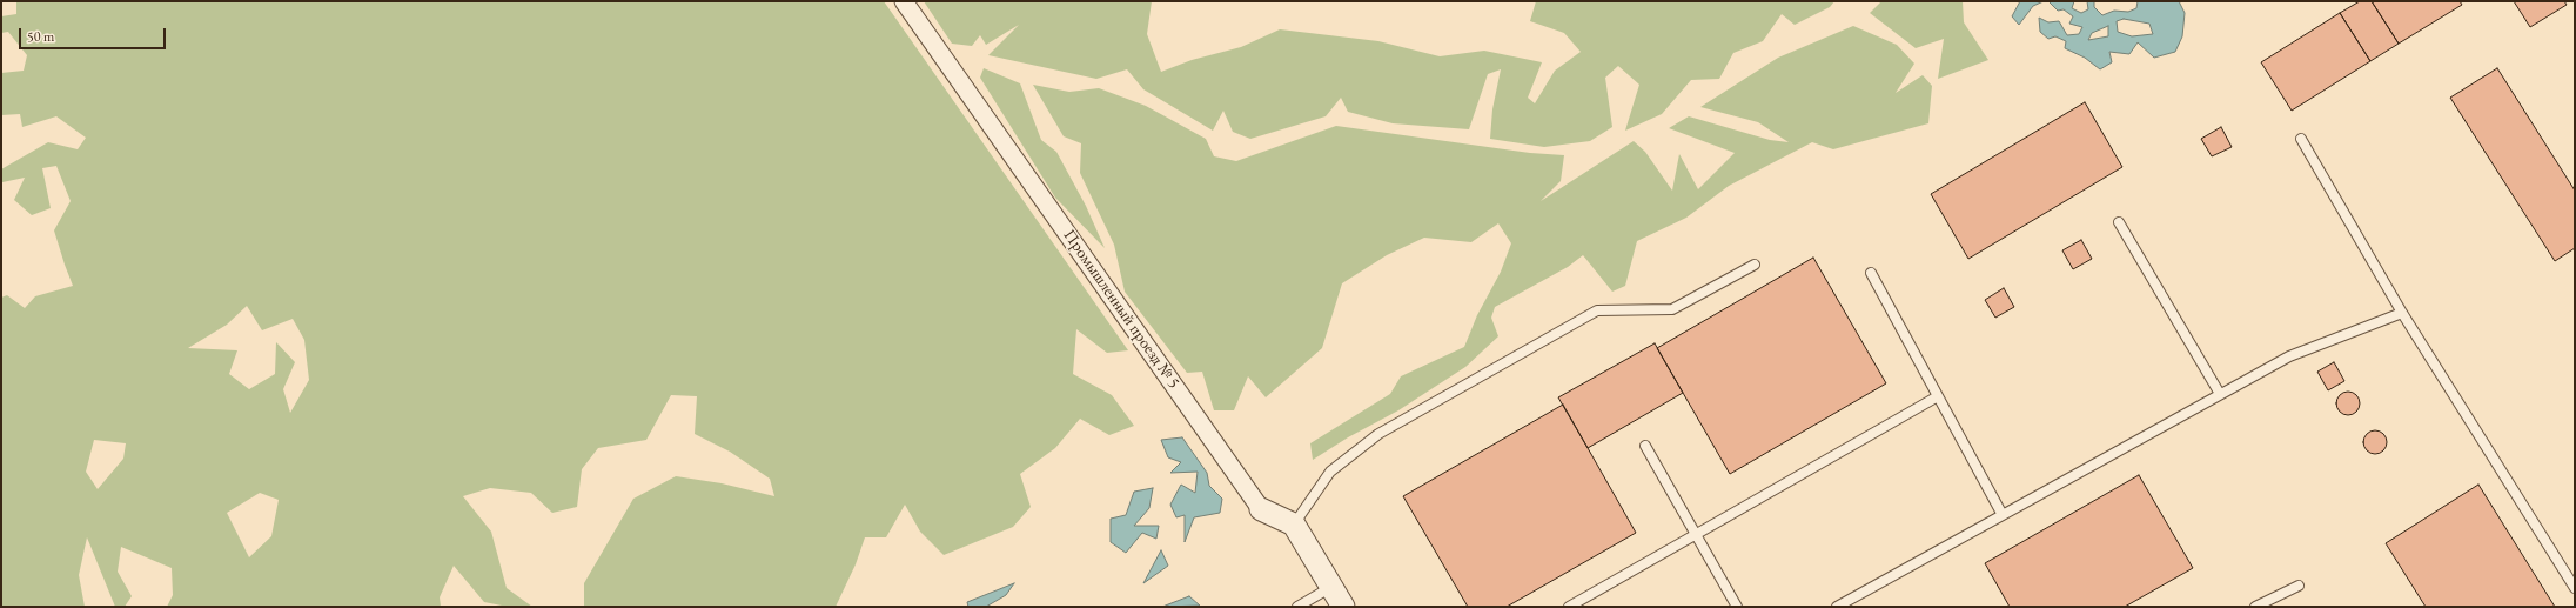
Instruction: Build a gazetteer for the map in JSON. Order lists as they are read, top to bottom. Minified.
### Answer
{"streets":{"street":["Промышленный проезд № 5"]},"scale_bar":"50 m"}
